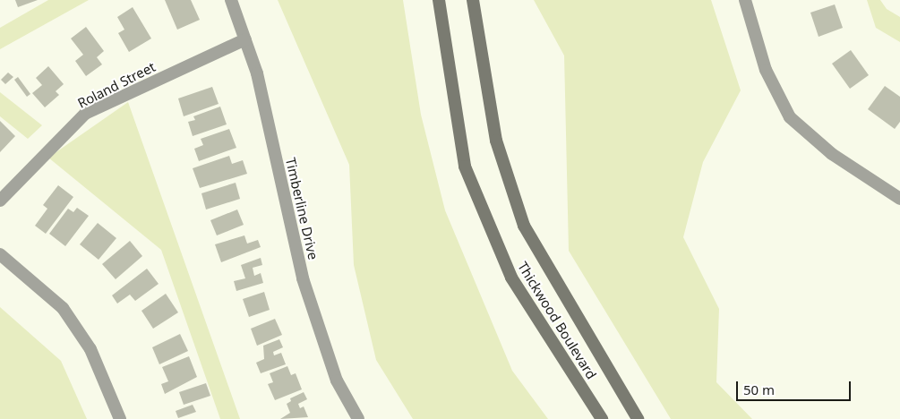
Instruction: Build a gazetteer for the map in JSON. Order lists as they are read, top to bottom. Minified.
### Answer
{"streets":{"main road":["Thickwood Boulevard"],"street":["Roland Street","Timberline Drive"]},"crossings":[["Roland Street","Timberline Drive"]],"scale_bar":"50 m"}
